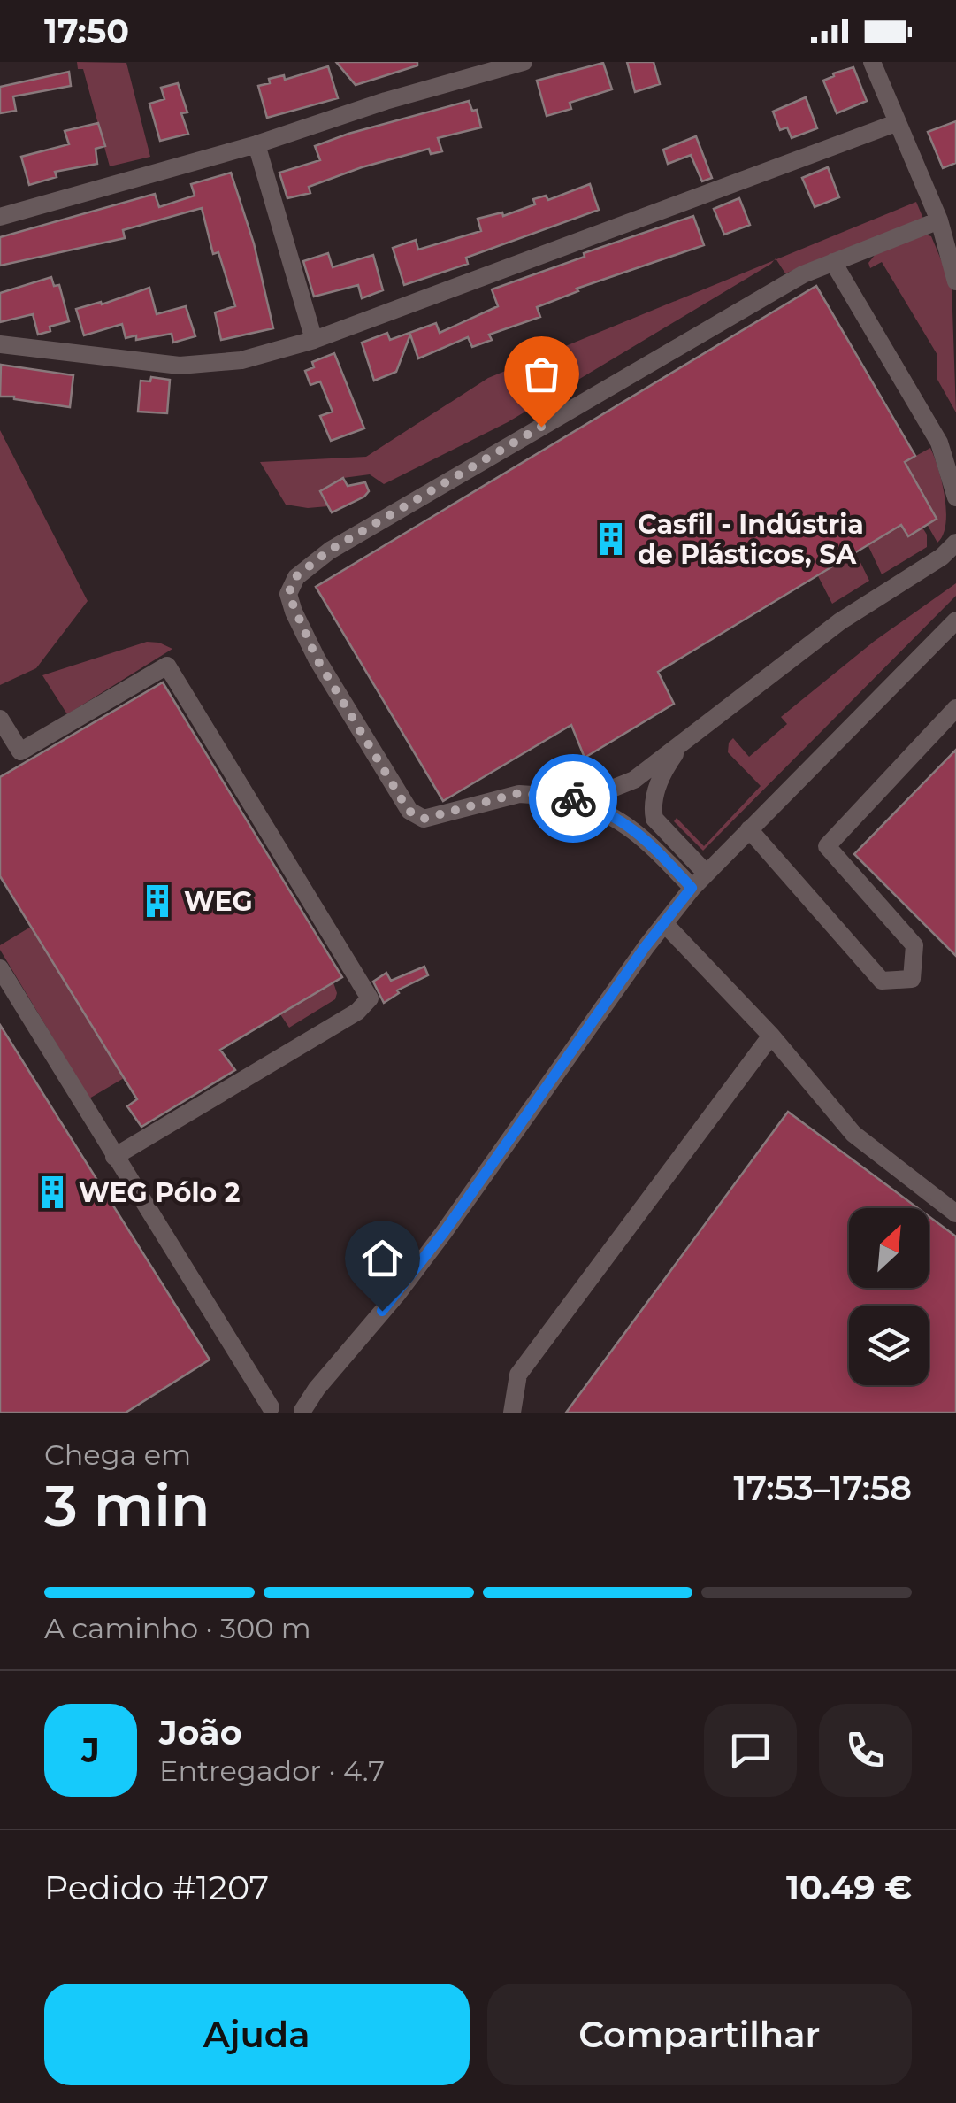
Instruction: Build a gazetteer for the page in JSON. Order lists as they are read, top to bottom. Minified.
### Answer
{"places":{"building":["Casfil - Indústria de Plásticos, SA","WEG","WEG Pólo 2"]},"north":"top right","page":{"status":"17:50","heading":["3 min","Chega em","17:53–17:58"],"panel":["João","Entregador · 4.7","Pedido #1207","10.49 €"],"bar":"A caminho · 300 m","round":"J","buttons":["Ajuda","Compartilhar"]}}
